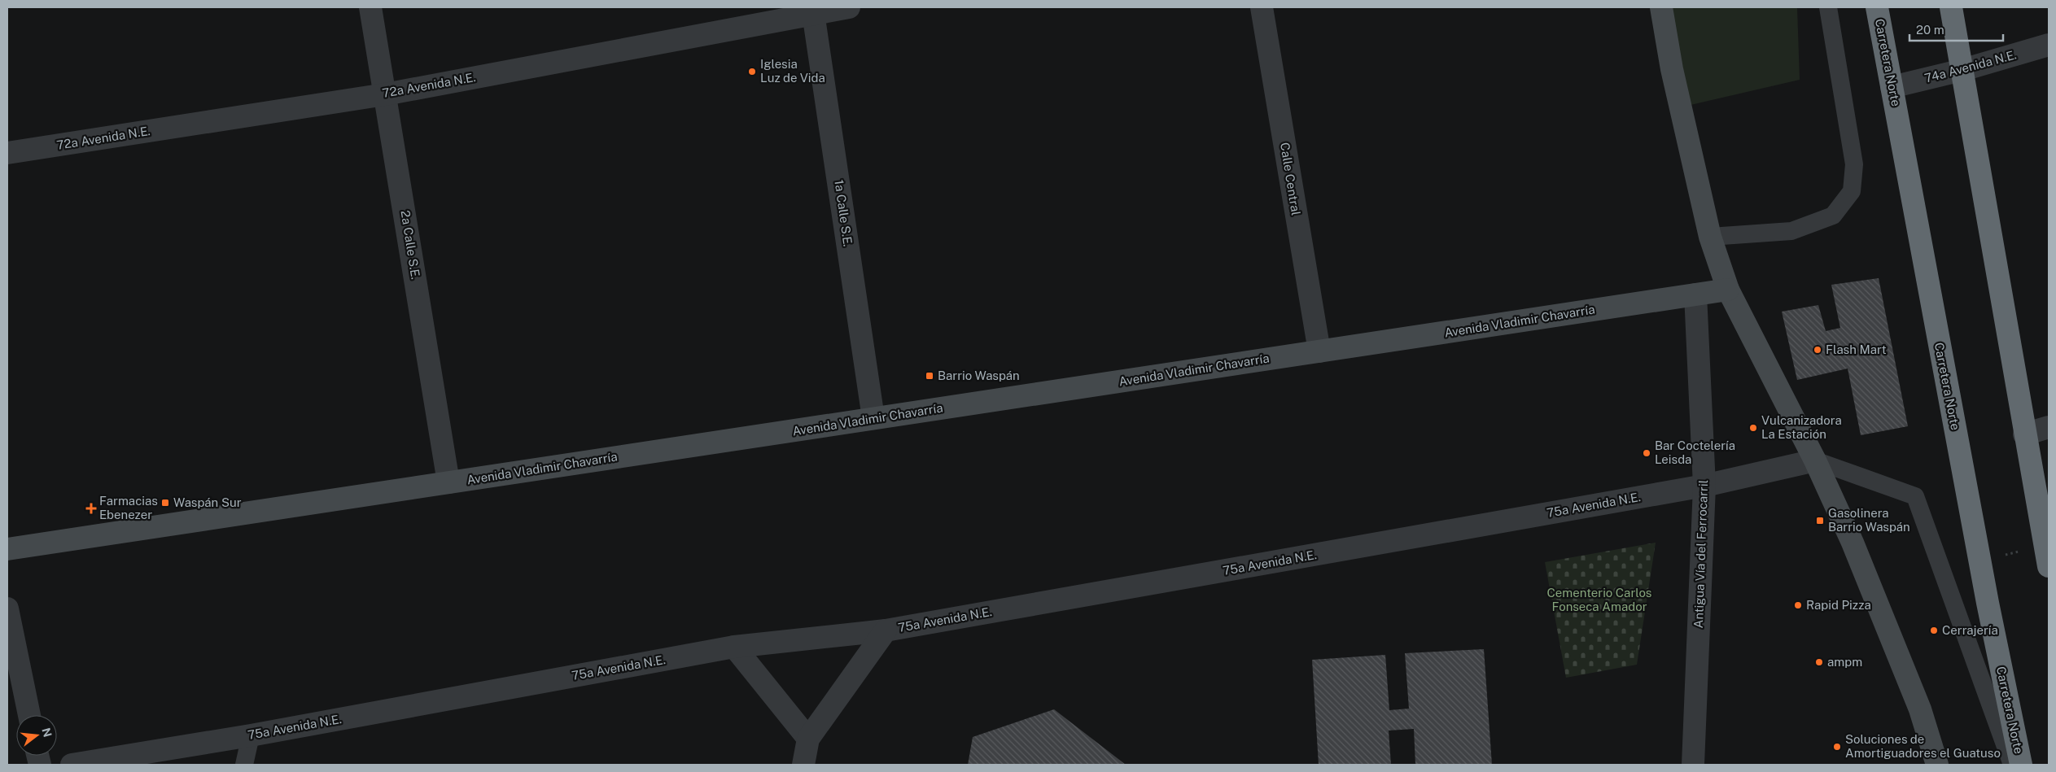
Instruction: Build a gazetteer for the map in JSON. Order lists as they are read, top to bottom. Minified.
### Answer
{"streets":{"highway":["Carretera Norte"],"street":["74a Avenida N.E.","72a Avenida N.E.","Calle Central","1a Calle S.E.","2a Calle S.E.","Avenida Vladimir Chavarría","75a Avenida N.E.","Antigua Vía del Ferrocarril"]},"crossings":[["Carretera Norte","74a Avenida N.E."],["72a Avenida N.E.","1a Calle S.E."],["72a Avenida N.E.","2a Calle S.E."],["Calle Central","Avenida Vladimir Chavarría"],["1a Calle S.E.","Avenida Vladimir Chavarría"],["2a Calle S.E.","Avenida Vladimir Chavarría"],["Avenida Vladimir Chavarría","Antigua Vía del Ferrocarril"],["75a Avenida N.E.","Antigua Vía del Ferrocarril"]],"parks":["Cementerio Carlos Fonseca Amador"],"places":{"other":["Iglesia Luz de Vida","Flash Mart","Vulcanizadora La Estación","Bar Coctelería Leisda","Rapid Pizza","Cerrajería","ampm","Soluciones de Amortiguadores el Guatuso"],"transit":["Barrio Waspán","Waspán Sur","Gasolinera Barrio Waspán"],"health":["Farmacias Ebenezer"]},"scale_bar":"20 m","north":"right"}
